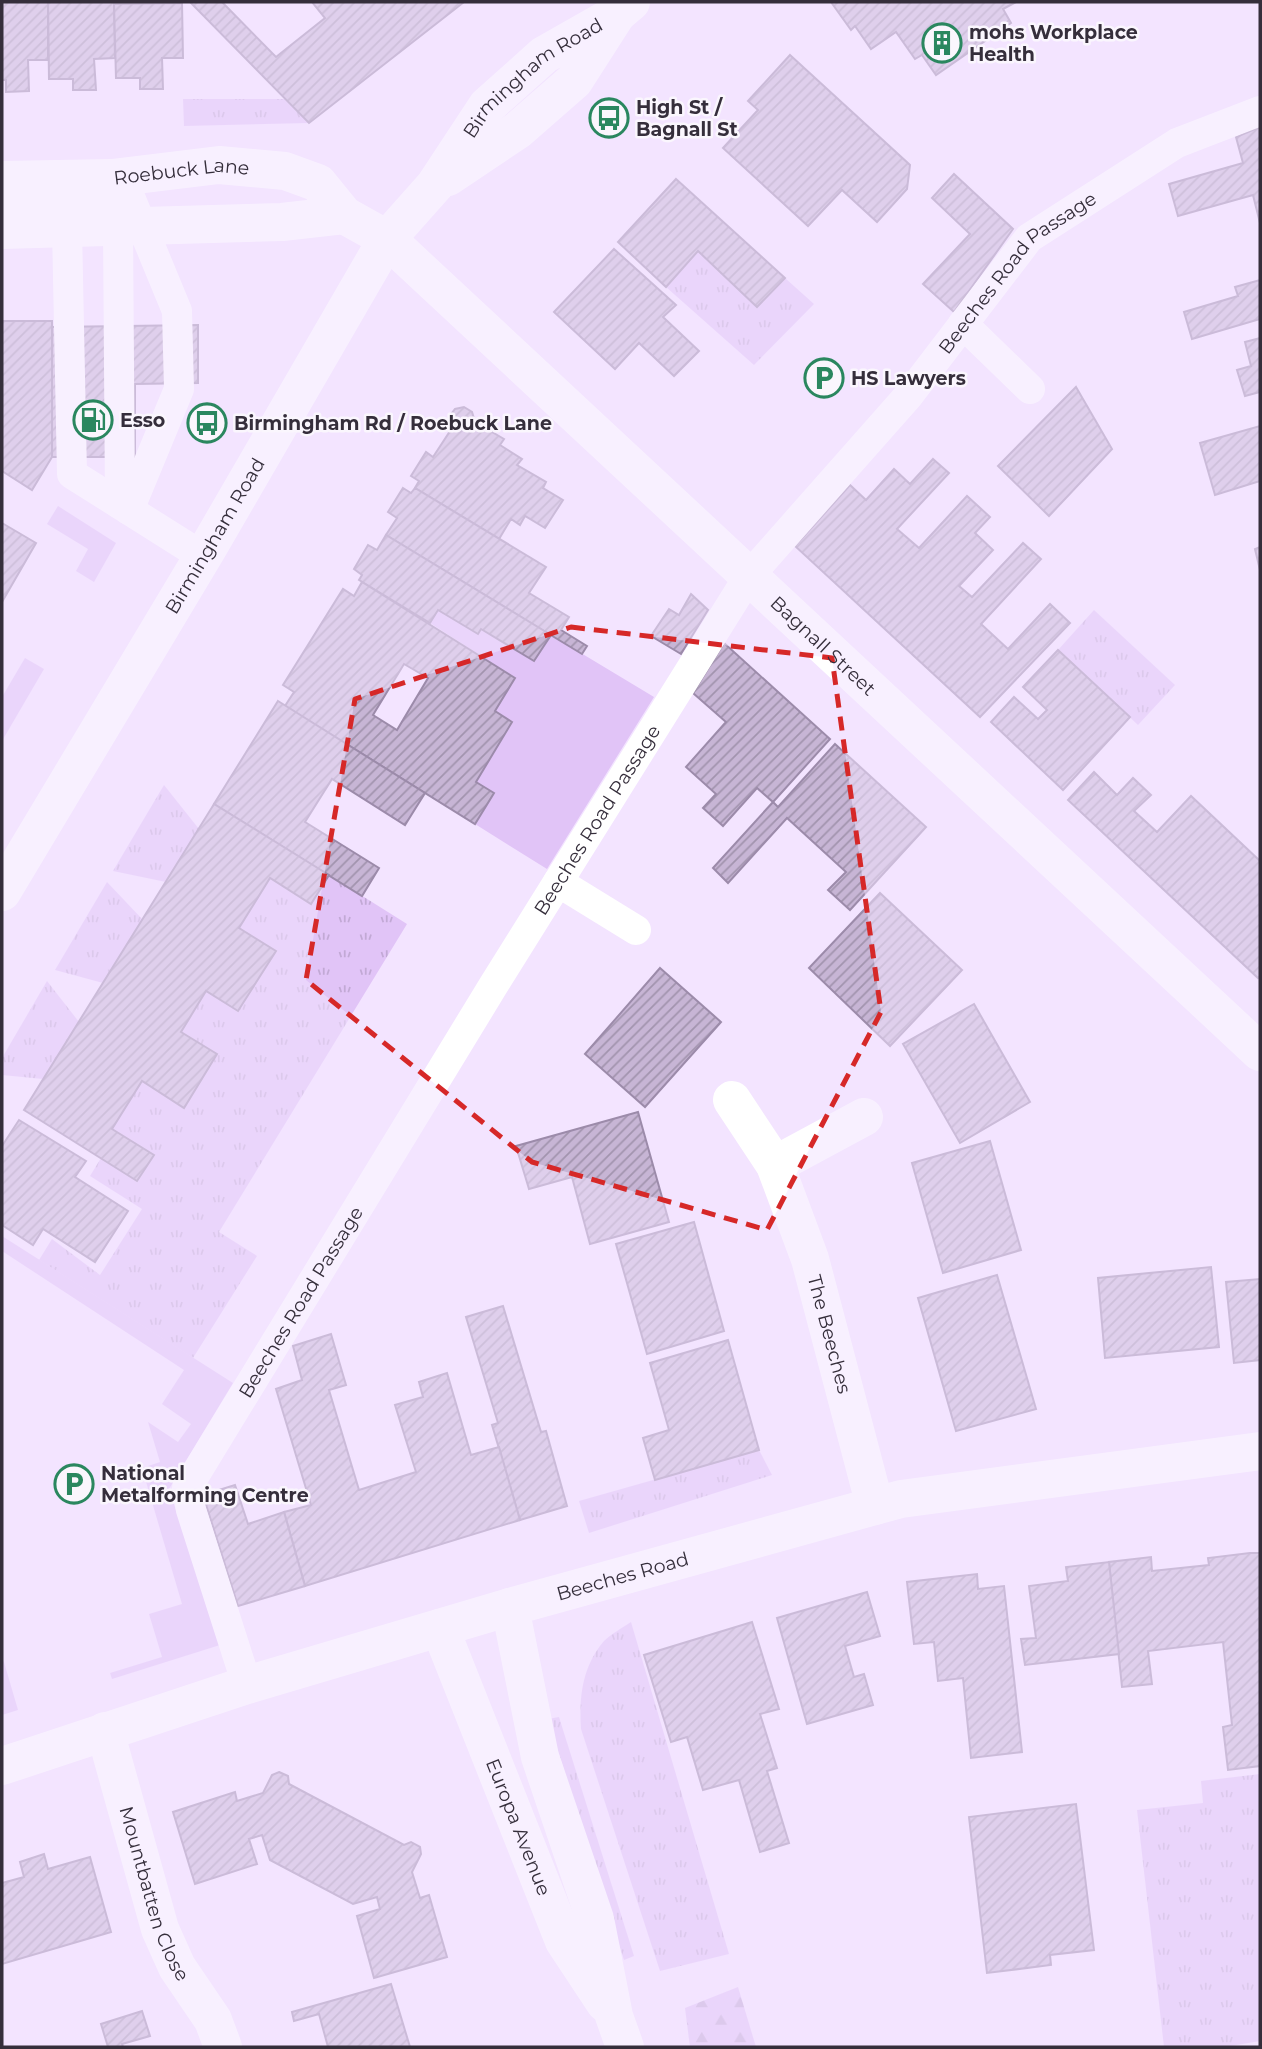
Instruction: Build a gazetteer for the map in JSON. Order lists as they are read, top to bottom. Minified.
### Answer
{"streets":{"street":["Birmingham Road","Roebuck Lane","Bagnall Street","The Beeches","Beeches Road","Europa Avenue","Mountbatten Close"],"lane":["Beeches Road Passage"]},"crossings":[["Birmingham Road","Roebuck Lane"],["Birmingham Road","Bagnall Street"],["Roebuck Lane","Bagnall Street"],["Beeches Road Passage","Bagnall Street"],["Beeches Road Passage","Beeches Road"],["The Beeches","Beeches Road"],["Beeches Road","Europa Avenue"],["Beeches Road","Mountbatten Close"]],"places":{"building":["mohs Workplace Health"],"bus stop":["High St / Bagnall St","Birmingham Rd / Roebuck Lane"],"parking":["HS Lawyers","National Metalforming Centre"],"fuel station":["Esso"]}}
